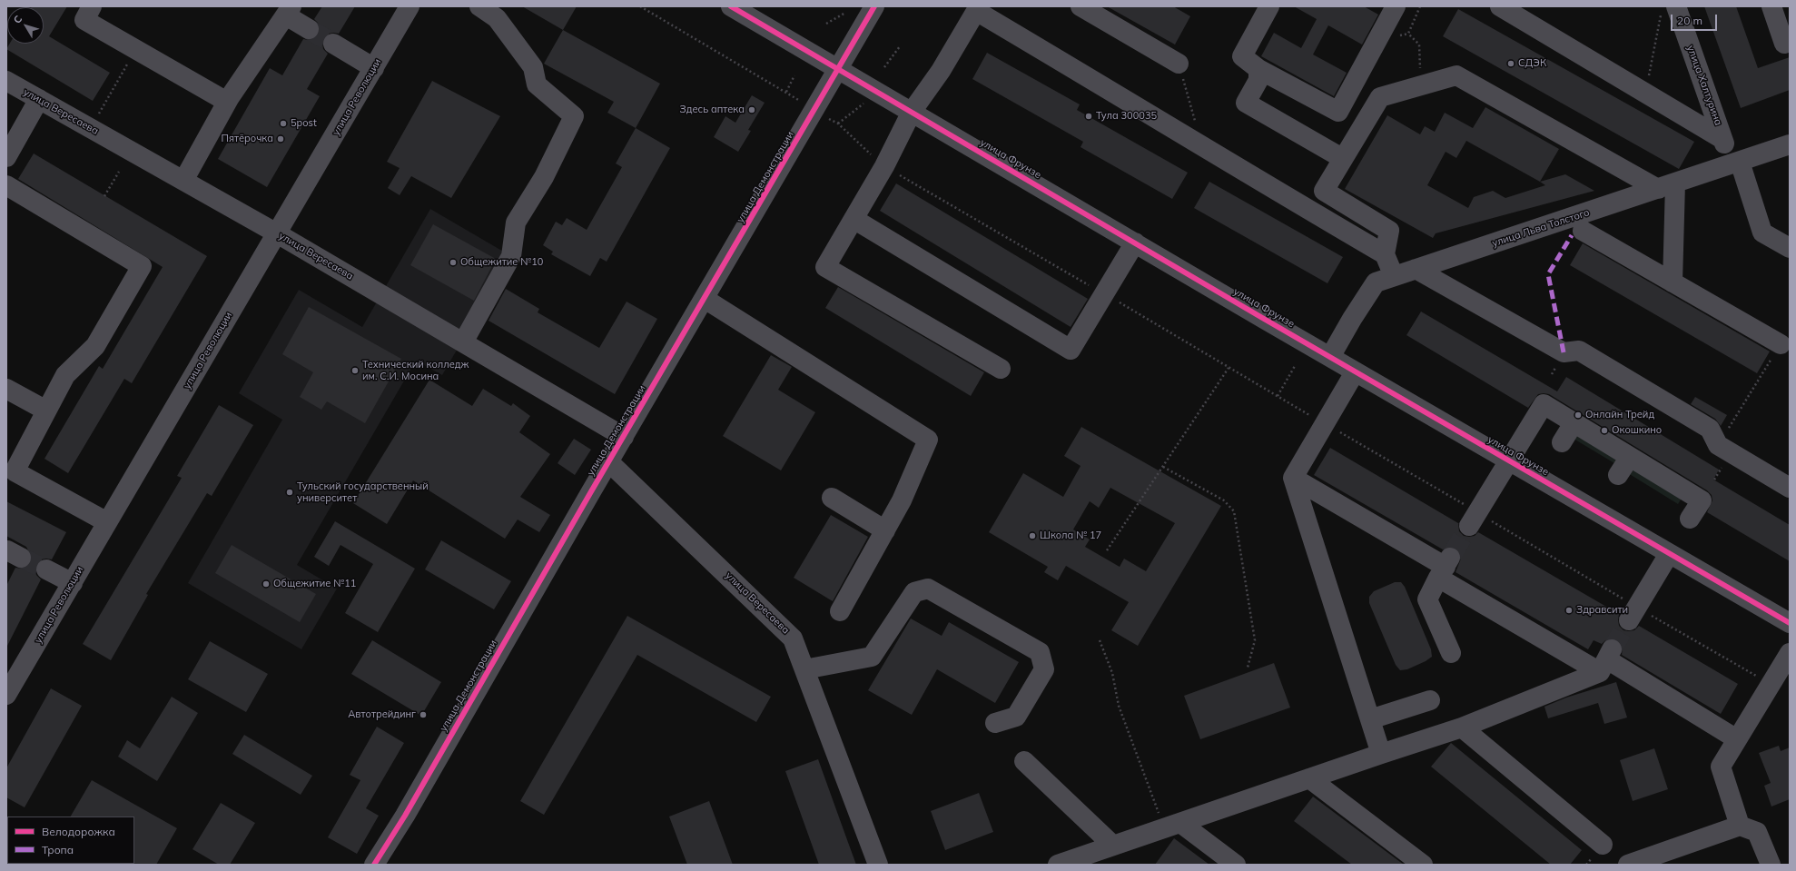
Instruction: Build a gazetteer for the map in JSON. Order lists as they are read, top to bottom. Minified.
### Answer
{"streets":{"street":["улица Халтурина","улица Революции","улица Вересаева","улица Фрунзе","улица Демонстрации","улица Льва Толстого"]},"crossings":[["улица Халтурина","улица Льва Толстого"],["улица Революции","улица Вересаева"],["улица Вересаева","улица Демонстрации"],["улица Фрунзе","улица Демонстрации"],["улица Фрунзе","улица Льва Толстого"]],"places":["СДЭК","Здесь аптека","Тула 300035","5post","Пятёрочка","Общежитие №10","Технический колледж им. С.И. Мосина","Онлайн Трейд","Окошкино","Тульский государственный университет","Школа № 17","Общежитие №11","Здравсити","Автотрейдинг"],"legend":["Велодорожка","Тропа"],"scale_bar":"20 m","north":"top left"}
